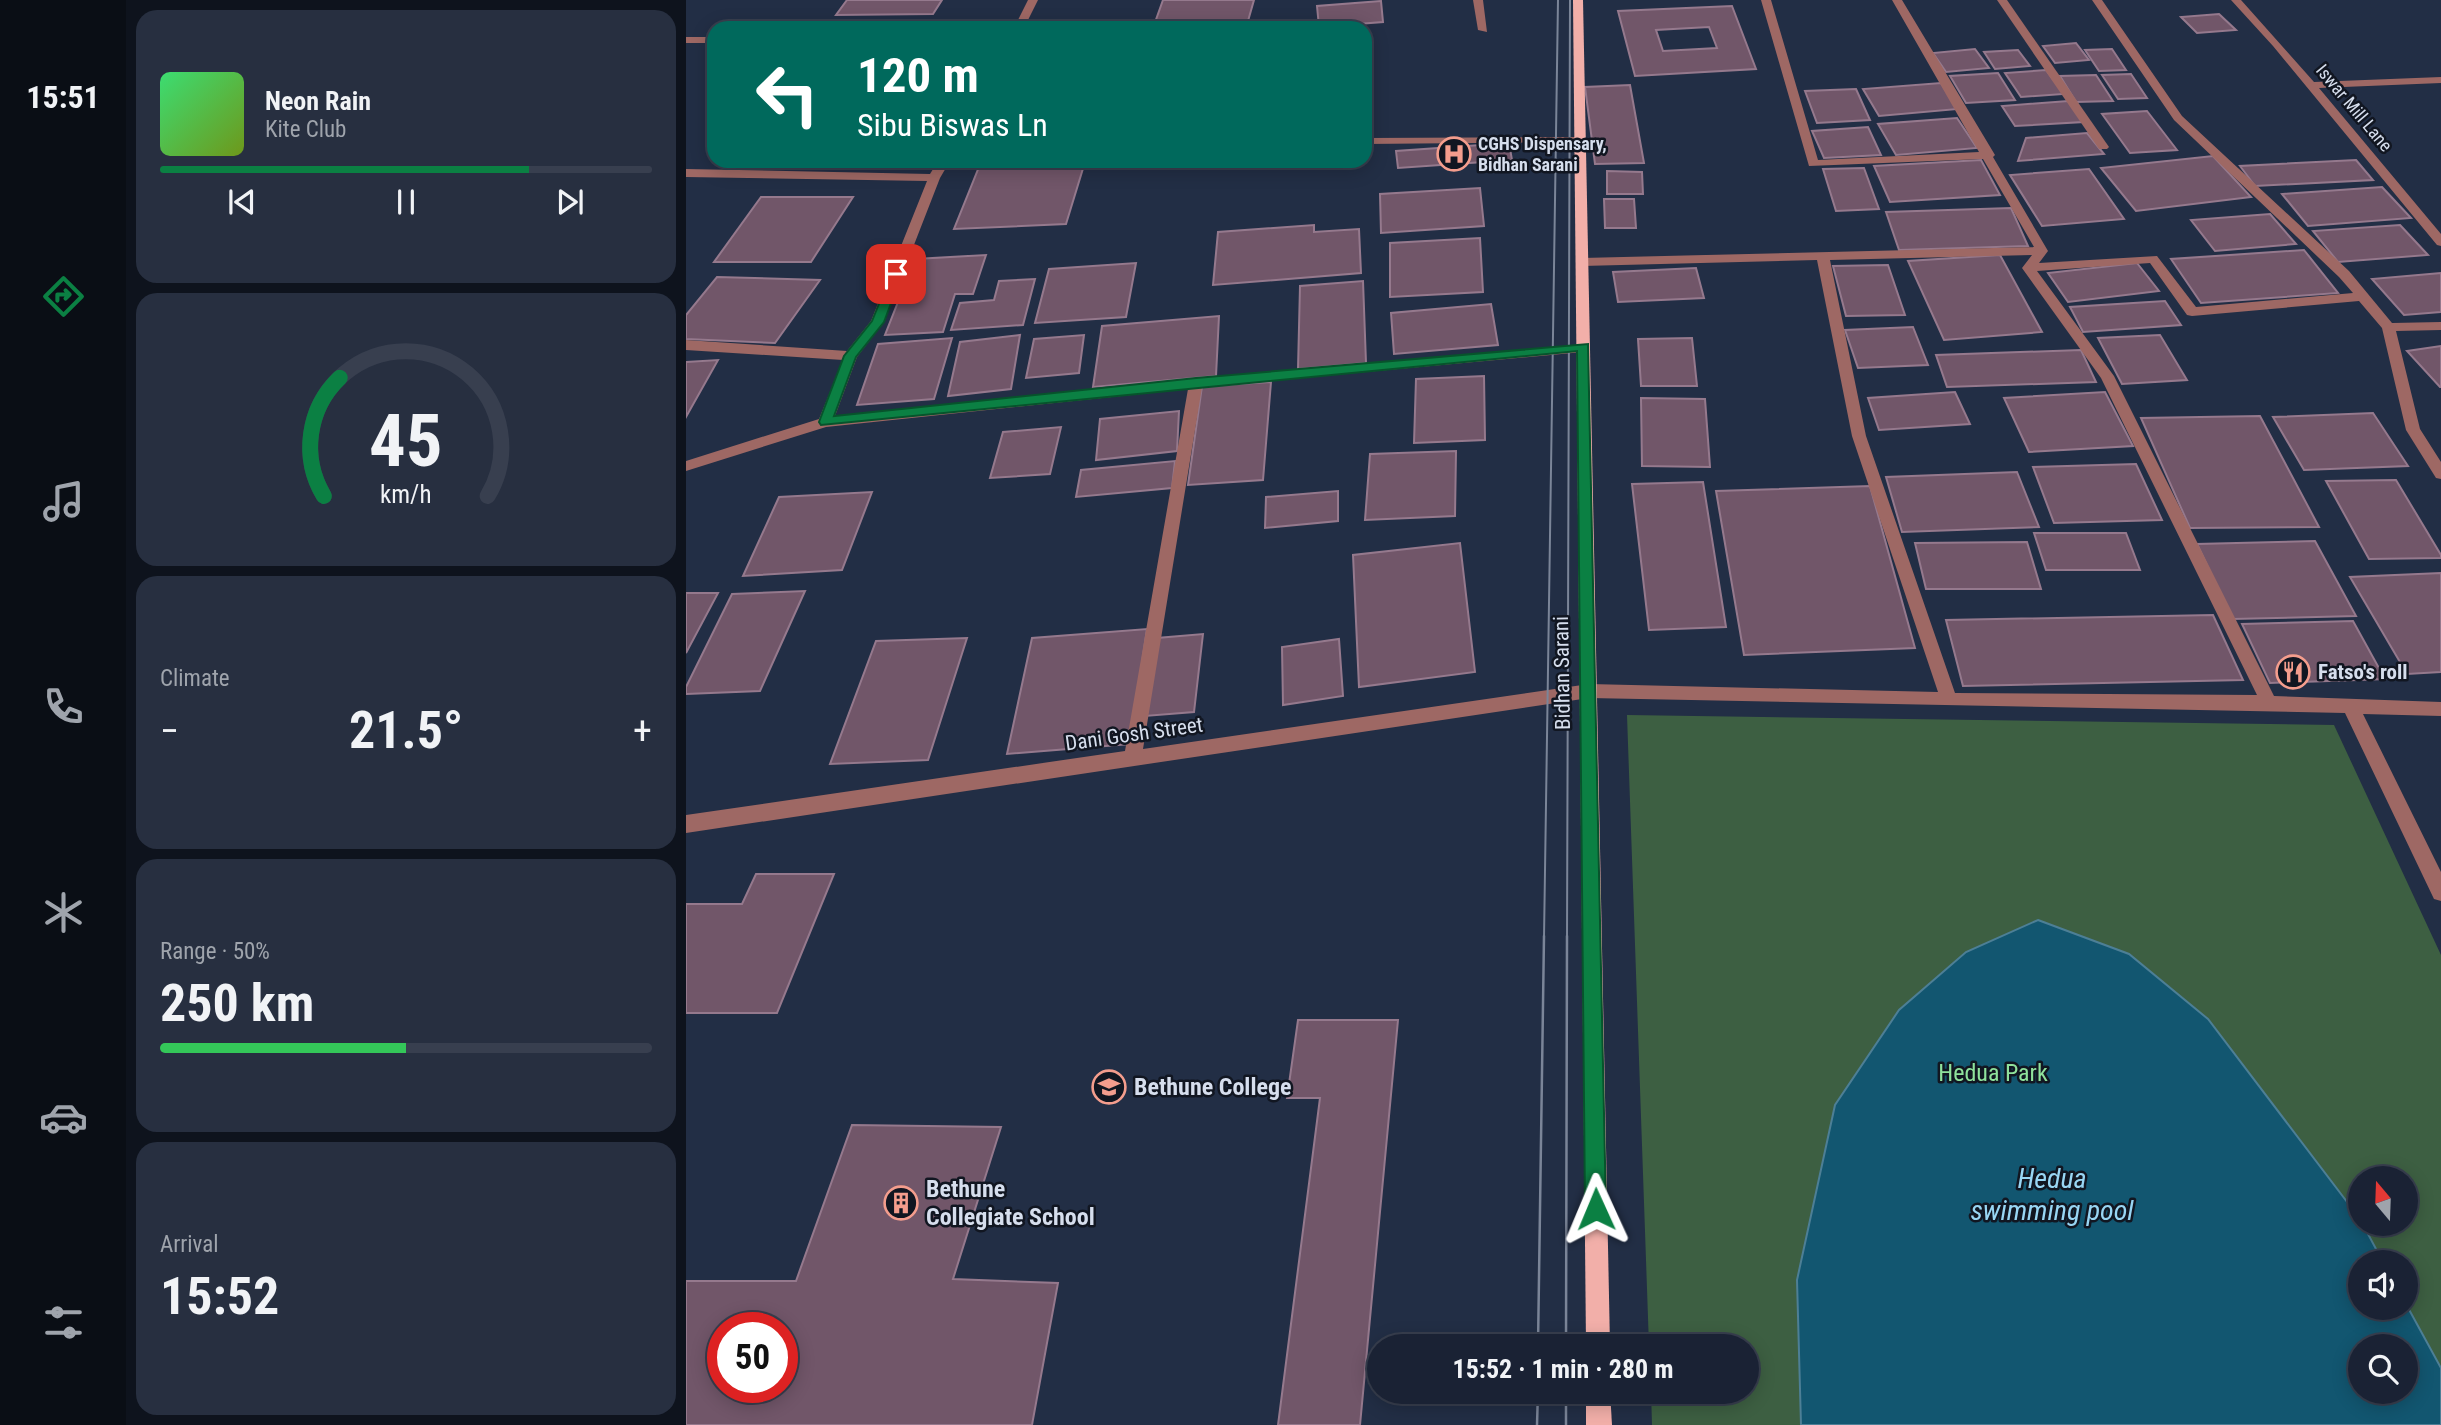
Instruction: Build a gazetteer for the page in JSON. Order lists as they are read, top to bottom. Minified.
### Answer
{"streets":{"main road":["Bidhan Sarani"],"street":["Iswar Mill Lane","Dani Gosh Street"]},"crossings":[["Bidhan Sarani","Dani Gosh Street"]],"water":["Hedua swimming pool"],"parks":["Hedua Park"],"places":{"hospital":["CGHS Dispensary, Bidhan Sarani"],"restaurant":["Fatso's roll"],"school or university":["Bethune College"],"building":["Bethune Collegiate School"]},"north":"top","page":{"tabs":"15:51","turn":["120 m","Sibu Biswas Ln"],"song":["Neon Rain","Kite Club"],"tile":["Climate",["Range · 50%","250 km"],["Arrival","15:52"]],"heat":["−","21.5°","+"],"limit":"50","trip":"15:52 · 1 min · 280 m","gauge":["45","km/h"]}}
